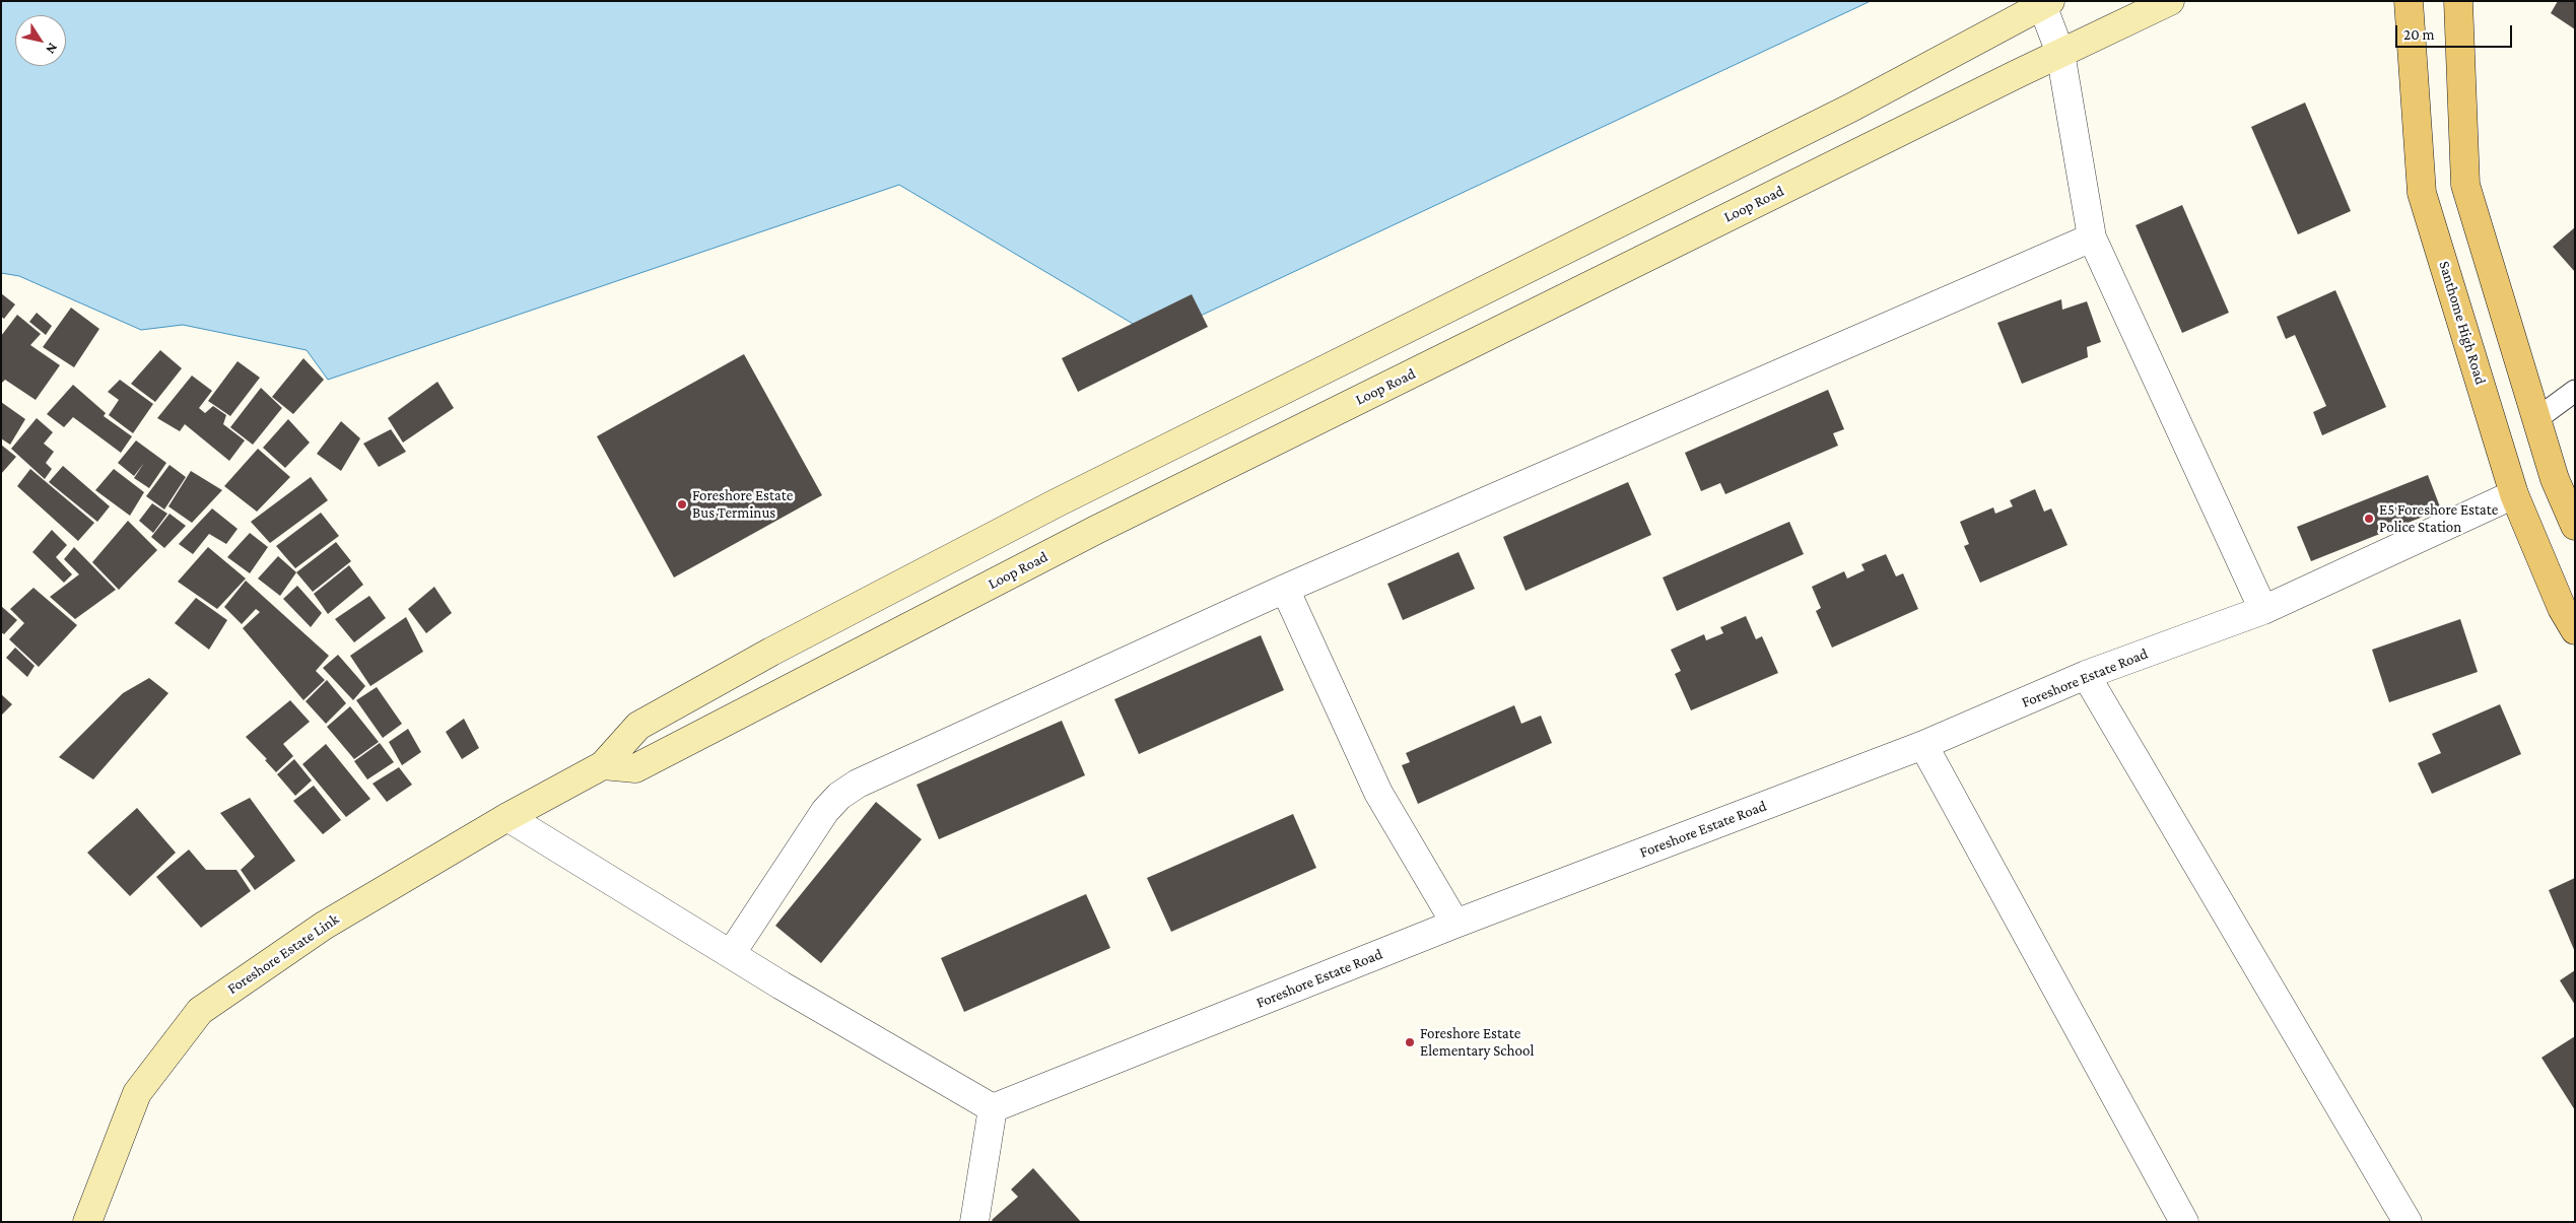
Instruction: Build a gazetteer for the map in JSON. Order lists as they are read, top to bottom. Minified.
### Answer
{"streets":{"main road":["Santhome High Road"],"street":["Loop Road","Foreshore Estate Road","Foreshore Estate Link"]},"crossings":[["Loop Road","Foreshore Estate Link"],["Santhome High Road","Foreshore Estate Road"]],"places":["Foreshore Estate Bus Terminus","E5 Foreshore Estate Police Station","Foreshore Estate Elementary School"],"scale_bar":"20 m","north":"bottom right"}
